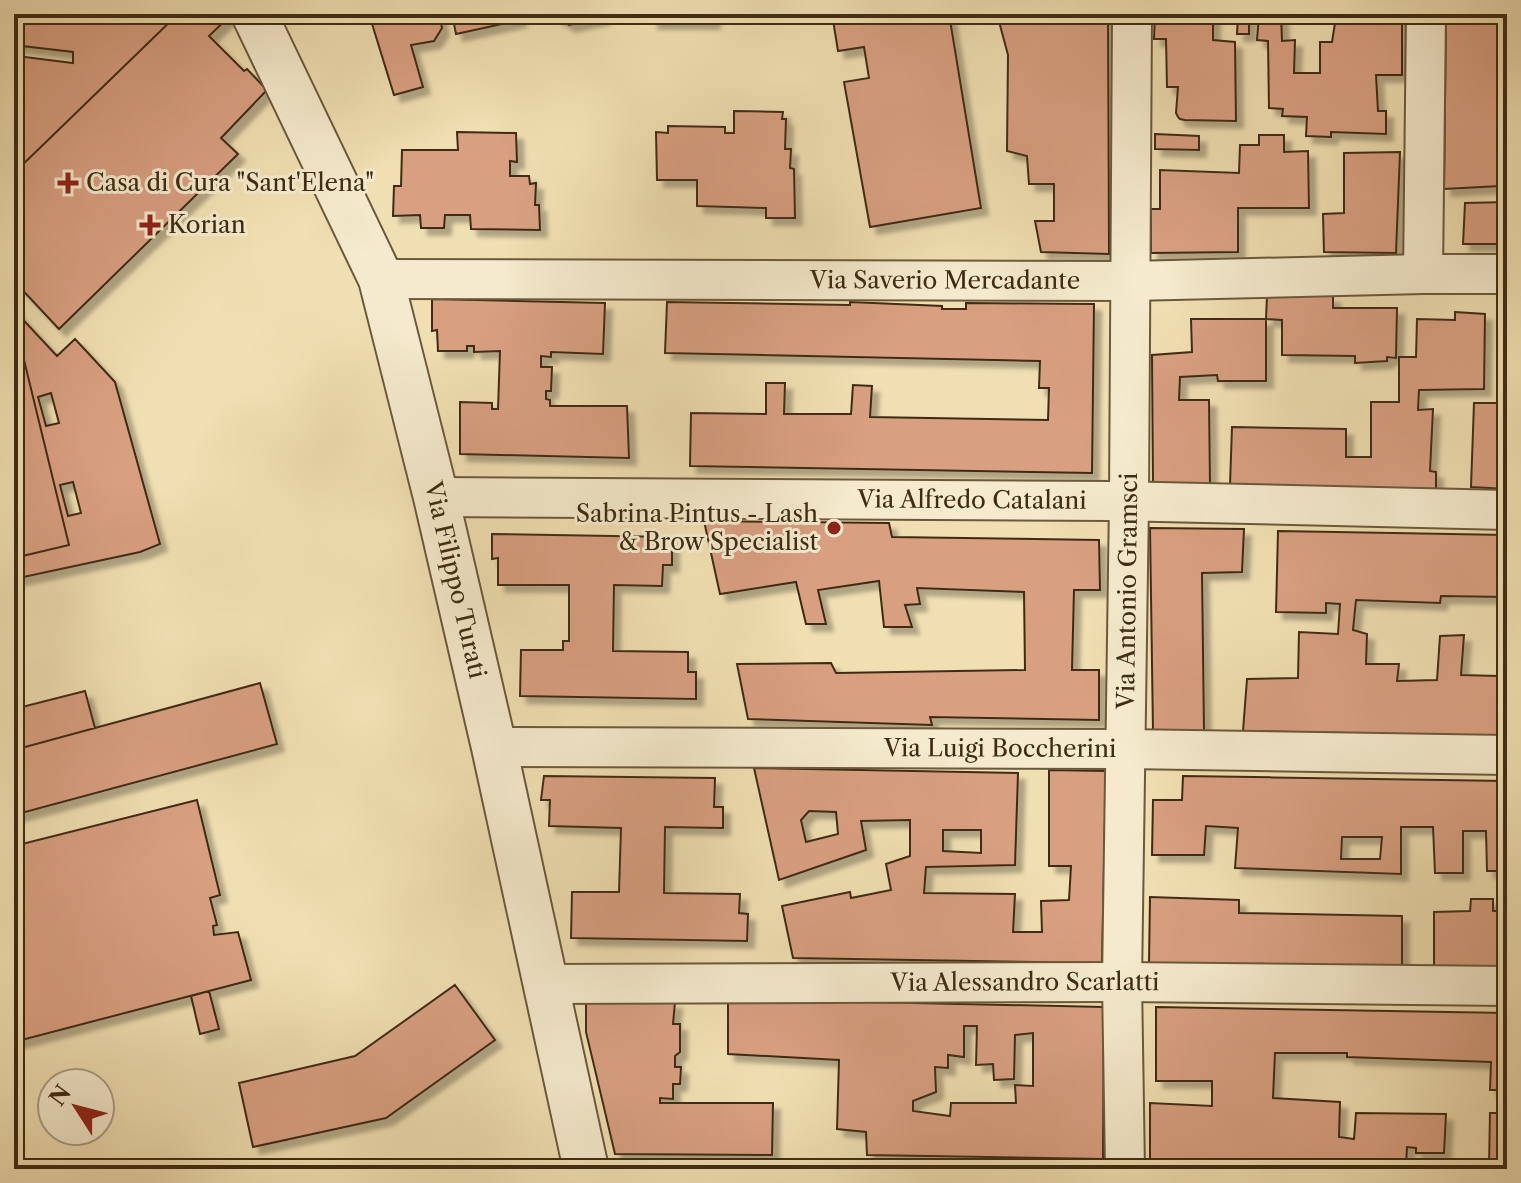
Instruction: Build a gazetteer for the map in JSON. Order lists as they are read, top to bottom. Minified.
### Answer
{"streets":{"street":["Via Saverio Mercadante","Via Alfredo Catalani","Via Filippo Turati","Via Antonio Gramsci","Via Luigi Boccherini","Via Alessandro Scarlatti"]},"crossings":[["Via Saverio Mercadante","Via Filippo Turati"],["Via Saverio Mercadante","Via Antonio Gramsci"],["Via Alfredo Catalani","Via Filippo Turati"],["Via Alfredo Catalani","Via Antonio Gramsci"],["Via Filippo Turati","Via Luigi Boccherini"],["Via Filippo Turati","Via Alessandro Scarlatti"],["Via Antonio Gramsci","Via Luigi Boccherini"],["Via Antonio Gramsci","Via Alessandro Scarlatti"]],"places":{"health":["Casa di Cura \"Sant'Elena\"","Korian"],"other":["Sabrina Pintus - Lash & Brow Specialist"]},"north":"top left"}
